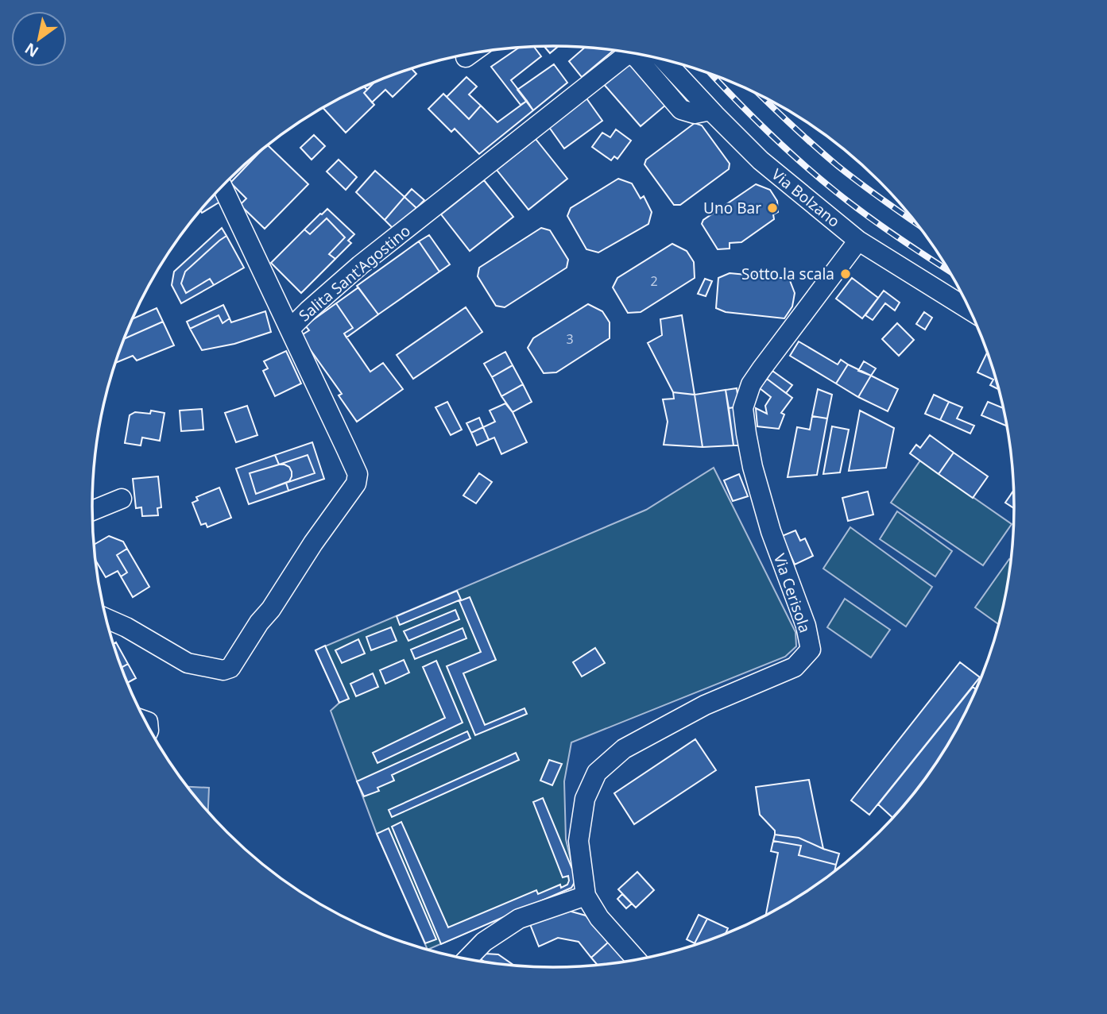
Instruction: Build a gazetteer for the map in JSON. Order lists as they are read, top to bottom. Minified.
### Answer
{"streets":{"street":["Via Bolzano","Salita Sant'Agostino","Via Cerisola"]},"crossings":[["Via Bolzano","Salita Sant'Agostino"],["Via Bolzano","Via Cerisola"]],"places":["Uno Bar","Sotto la scala"],"house_numbers":["2","3"],"north":"bottom left"}
